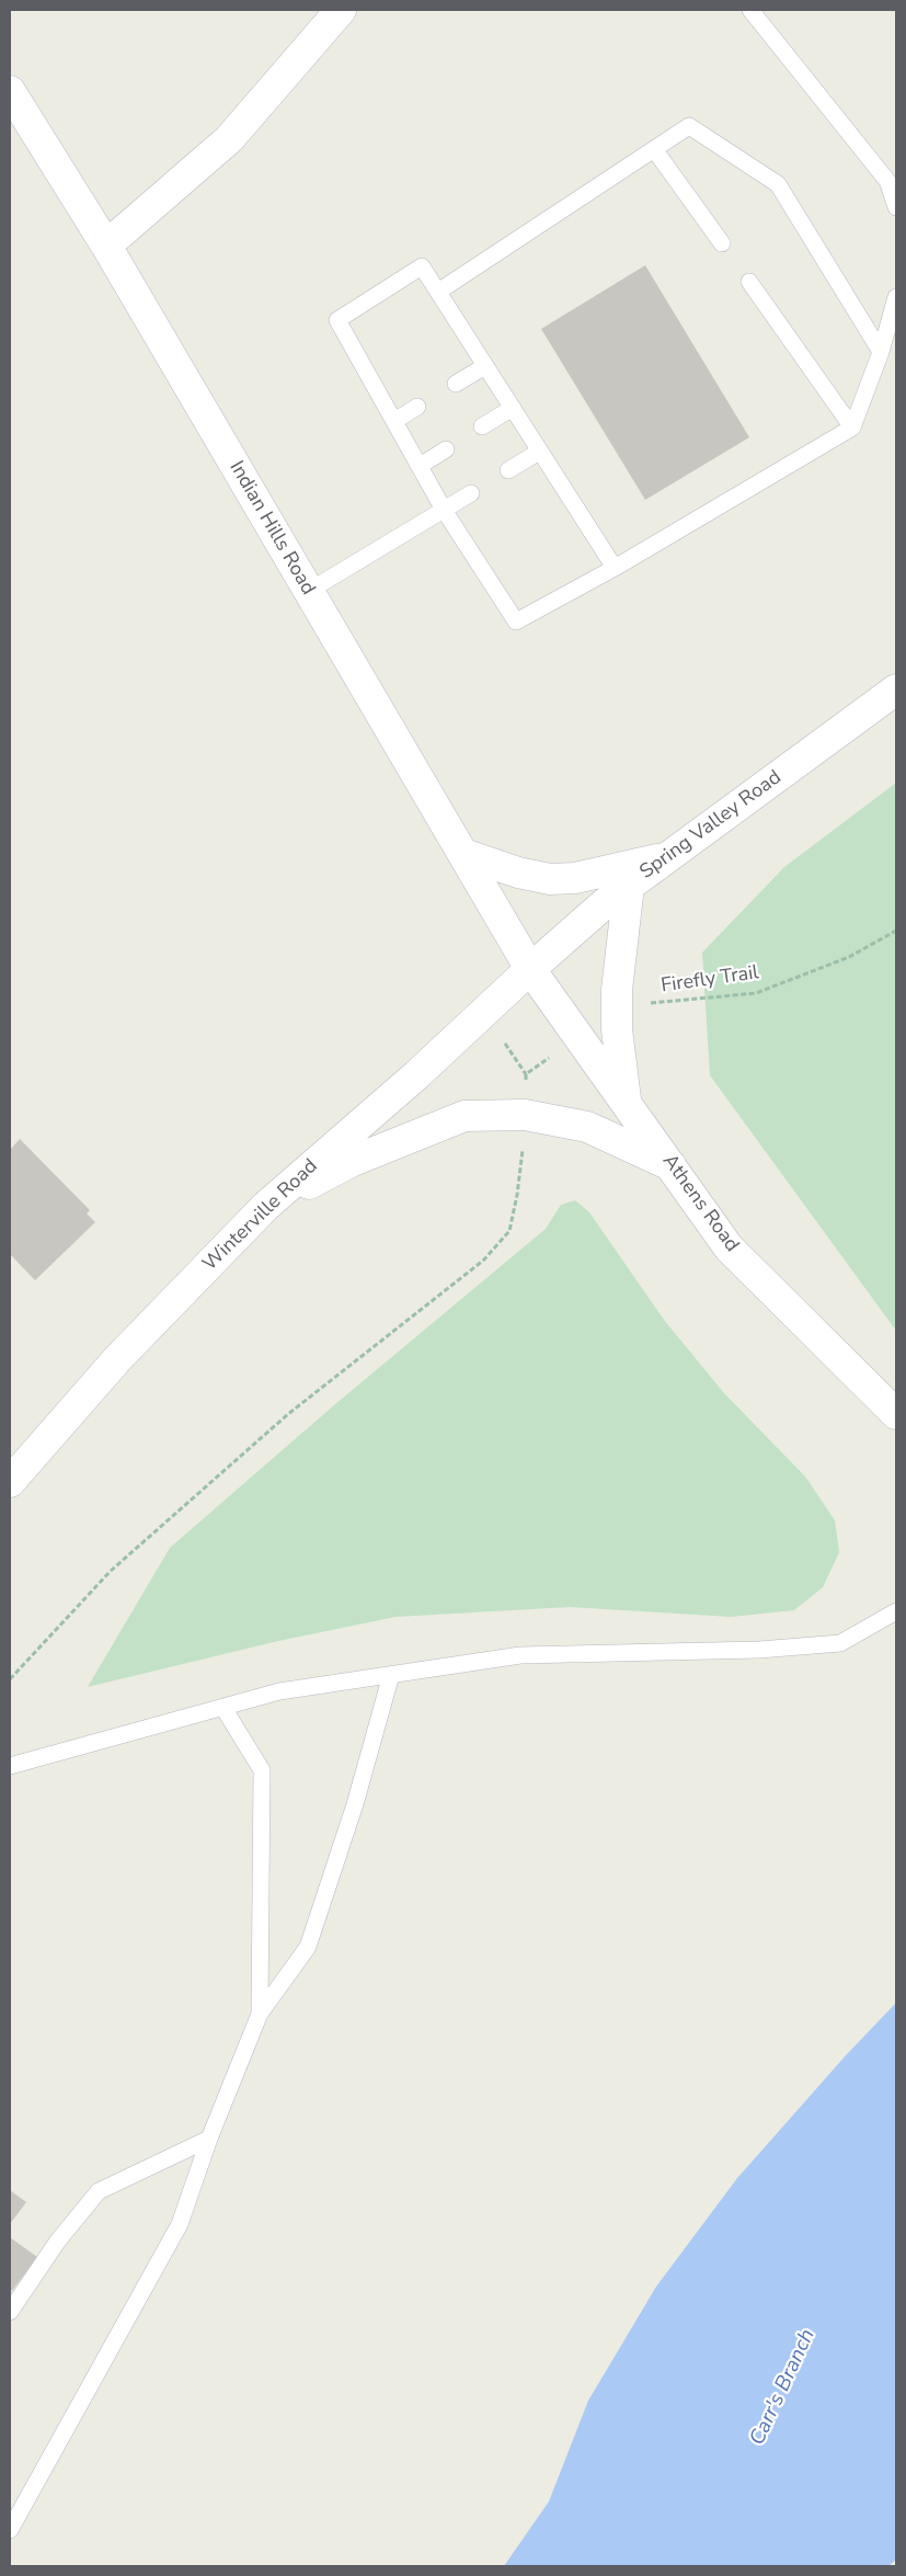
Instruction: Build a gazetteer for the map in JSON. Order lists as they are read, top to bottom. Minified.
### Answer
{"streets":{"street":["Indian Hills Road","Spring Valley Road","Athens Road","Winterville Road"],"path":["Firefly Trail"]},"crossings":[["Indian Hills Road","Spring Valley Road"],["Indian Hills Road","Athens Road"],["Indian Hills Road","Winterville Road"],["Spring Valley Road","Athens Road"],["Spring Valley Road","Winterville Road"],["Athens Road","Winterville Road"]],"water":["Carr's Branch"]}
